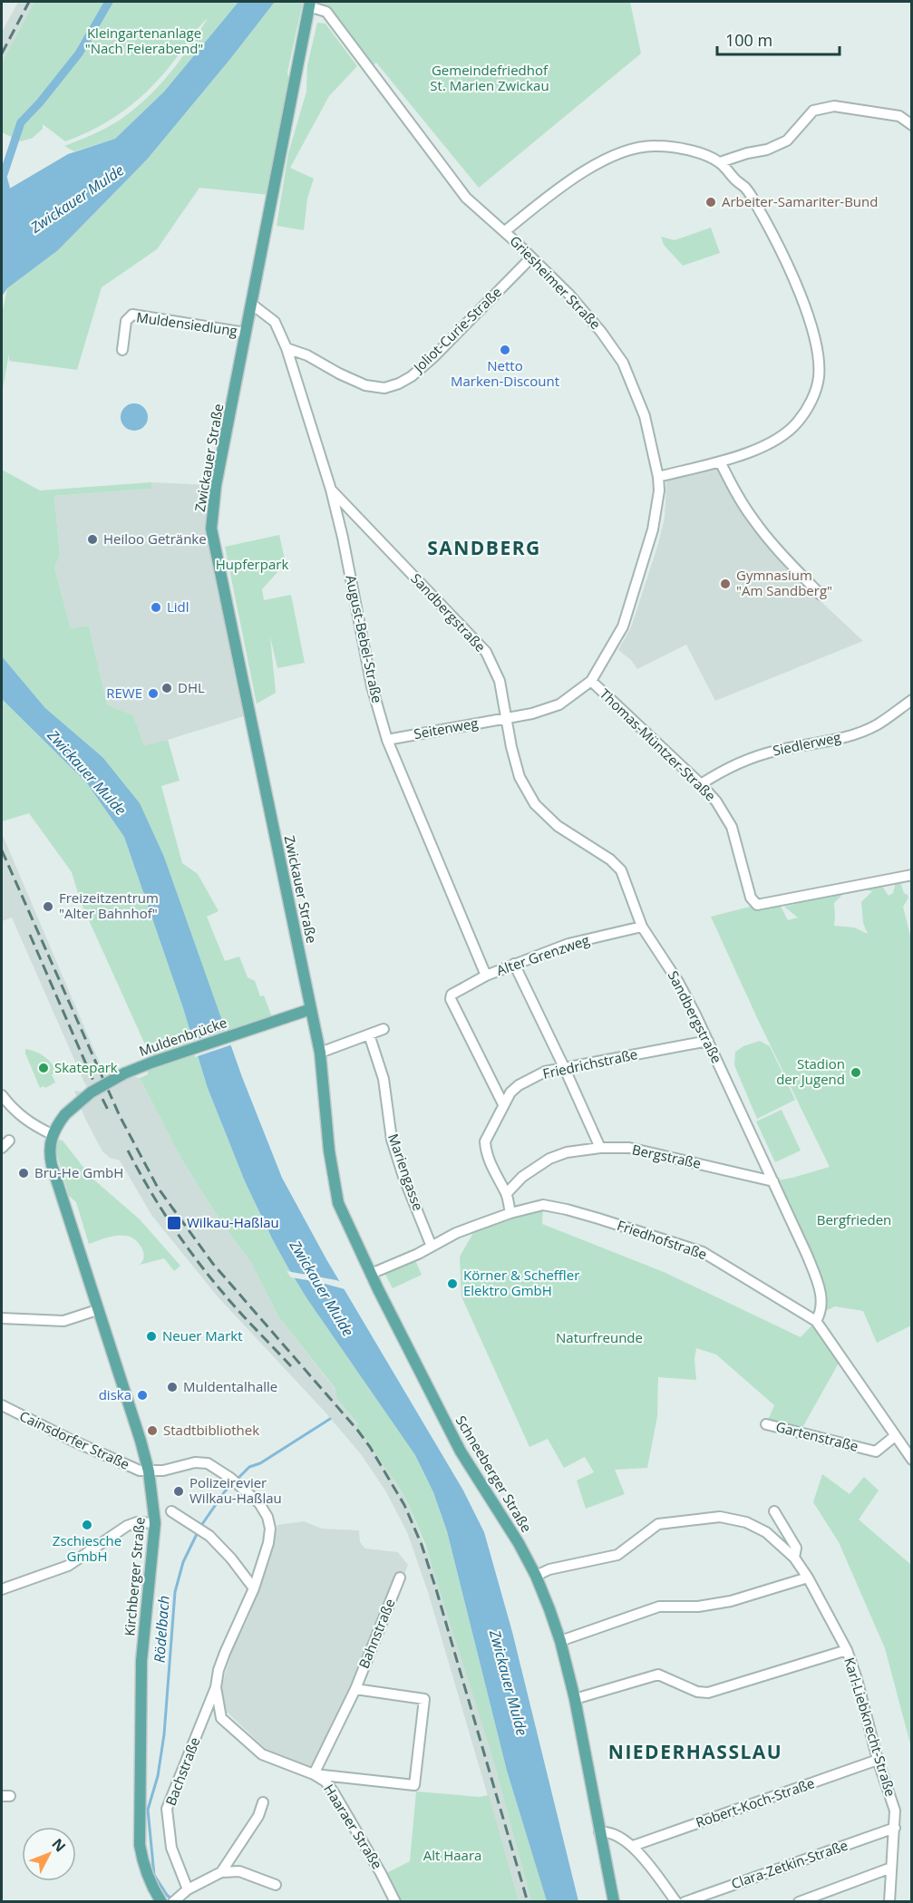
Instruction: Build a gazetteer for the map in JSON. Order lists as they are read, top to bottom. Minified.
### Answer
{"streets":{"main road":["Zwickauer Straße","Muldenbrücke","Schneeberger Straße","Kirchberger Straße"],"street":["Griesheimer Straße","Muldensiedlung","Joliot-Curie-Straße","Sandbergstraße","August-Bebel-Straße","Seitenweg","Siedlerweg","Thomas-Müntzer-Straße","Alter Grenzweg","Friedrichstraße","Bergstraße","Mariengasse","Friedhofstraße","Gartenstraße","Cainsdorfer Straße","Bahnstraße","Karl-Liebknecht-Straße","Bachstraße","Robert-Koch-Straße","Haaraer Straße","Clara-Zetkin-Straße"]},"crossings":[["Griesheimer Straße","Joliot-Curie-Straße"],["Griesheimer Straße","Zwickauer Straße"],["Griesheimer Straße","Sandbergstraße"],["Griesheimer Straße","Seitenweg"],["Griesheimer Straße","Thomas-Müntzer-Straße"],["Muldensiedlung","Zwickauer Straße"],["Joliot-Curie-Straße","August-Bebel-Straße"],["Zwickauer Straße","August-Bebel-Straße"],["Zwickauer Straße","Muldenbrücke"],["Zwickauer Straße","Schneeberger Straße"],["Sandbergstraße","August-Bebel-Straße"],["Sandbergstraße","Seitenweg"],["Sandbergstraße","Alter Grenzweg"],["Sandbergstraße","Friedrichstraße"],["Sandbergstraße","Bergstraße"],["Sandbergstraße","Friedhofstraße"],["August-Bebel-Straße","Seitenweg"],["August-Bebel-Straße","Alter Grenzweg"],["Siedlerweg","Thomas-Müntzer-Straße"],["Alter Grenzweg","Friedrichstraße"],["Muldenbrücke","Schneeberger Straße"],["Muldenbrücke","Kirchberger Straße"],["Friedrichstraße","Bergstraße"],["Friedrichstraße","Friedhofstraße"],["Mariengasse","Friedhofstraße"],["Friedhofstraße","Gartenstraße"],["Friedhofstraße","Schneeberger Straße"],["Cainsdorfer Straße","Kirchberger Straße"],["Cainsdorfer Straße","Haaraer Straße"],["Schneeberger Straße","Karl-Liebknecht-Straße"],["Kirchberger Straße","Haaraer Straße"],["Bahnstraße","Haaraer Straße"],["Karl-Liebknecht-Straße","Robert-Koch-Straße"],["Karl-Liebknecht-Straße","Clara-Zetkin-Straße"],["Bachstraße","Haaraer Straße"]],"districts":["SANDBERG","NIEDERHASSLAU"],"water":["Zwickauer Mulde","Rödelbach"],"parks":["Kleingartenanlage \"Nach Feierabend\"","Gemeindefriedhof St. Marien Zwickau","Hupferpark","Bergfrieden","Naturfreunde","Alt Haara"],"places":{"other":["Arbeiter-Samariter-Bund","Netto Marken-Discount","Heiloo Getränke","Gymnasium \"Am Sandberg\"","Lidl","DHL","REWE","Freizeitzentrum \"Alter Bahnhof\"","Skatepark","Stadion der Jugend","Bru-He GmbH","Körner & Scheffler Elektro GmbH","Neuer Markt","Muldentalhalle","diska","Stadtbibliothek","Polizeirevier Wilkau-Haßlau","Zschiesche GmbH"],"transit":["Wilkau-Haßlau"]},"scale_bar":"100 m","north":"top right"}
